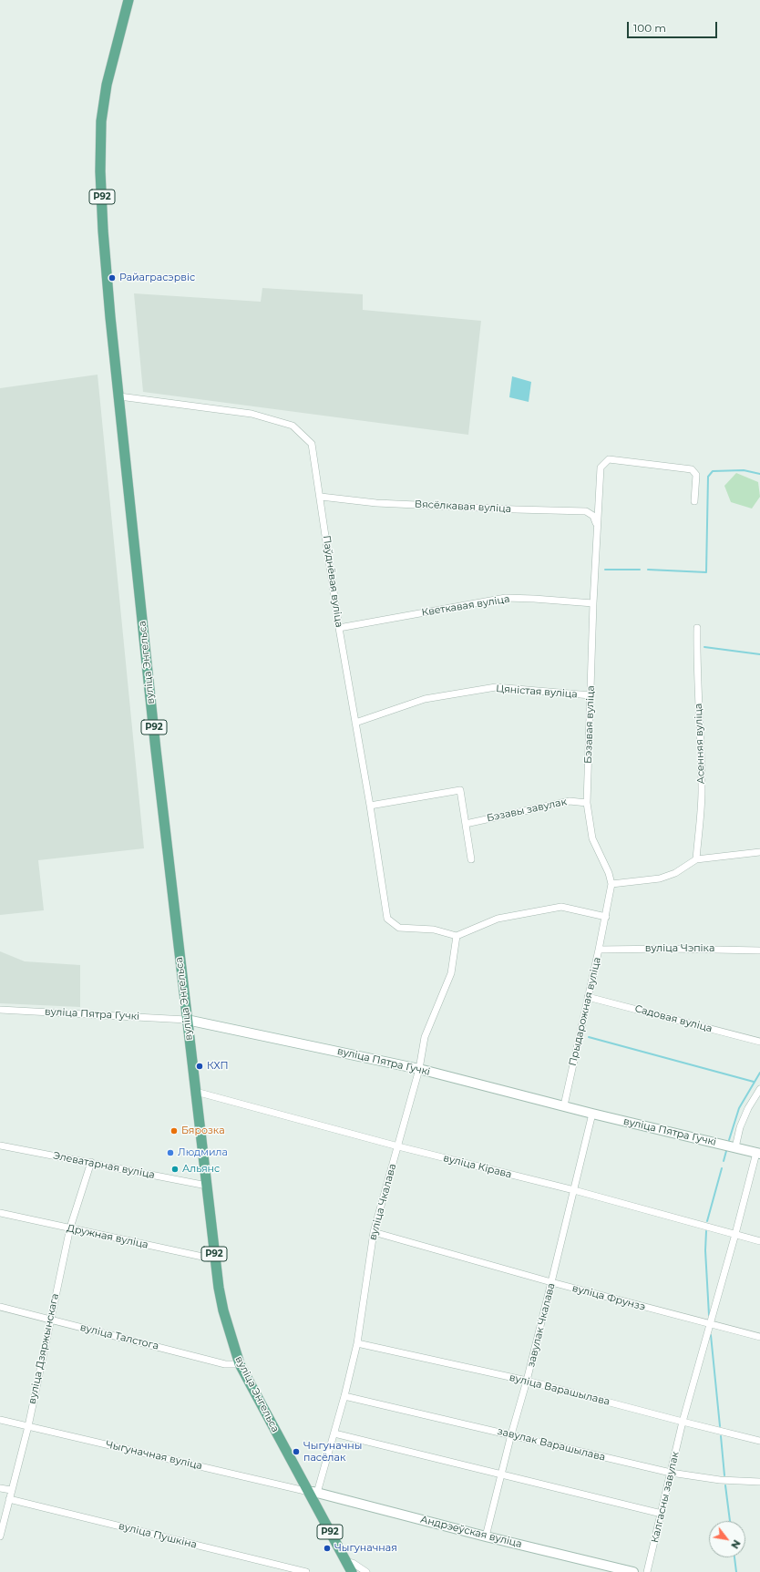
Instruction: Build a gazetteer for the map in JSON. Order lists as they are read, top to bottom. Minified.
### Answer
{"streets":{"main road":["Р92","вуліца Энгельса"],"street":["Вясёлкавая вуліца","Паўднёвая вуліца","Кветкавая вуліца","Цяністая вуліца","Бэзавая вуліца","Асенняя вуліца","Бэзавы завулак","вуліца Чэпіка","Прыдарожная вуліца","вуліца Пятра Гучкі","Садовая вуліца","Элеватарная вуліца","вуліца Кірава","вуліца Чкалава","Дружная вуліца","вуліца Фрунзэ","завулак Чкалава","вуліца Талстога","вуліца Дзяржынскага","вуліца Варашылава","завулак Варашылава","Чыгуначная вуліца","Калгасны завулак","Андрэеўская вуліца","вуліца Пушкіна"]},"crossings":[["Р92","Паўднёвая вуліца"],["Р92","вуліца Энгельса"],["Вясёлкавая вуліца","Паўднёвая вуліца"],["Вясёлкавая вуліца","Бэзавая вуліца"],["Паўднёвая вуліца","Кветкавая вуліца"],["Паўднёвая вуліца","вуліца Энгельса"],["Паўднёвая вуліца","Цяністая вуліца"],["Паўднёвая вуліца","вуліца Чкалава"],["Кветкавая вуліца","Бэзавая вуліца"],["вуліца Энгельса","вуліца Пятра Гучкі"],["вуліца Энгельса","Элеватарная вуліца"],["вуліца Энгельса","вуліца Кірава"],["вуліца Энгельса","вуліца Чкалава"],["вуліца Энгельса","Дружная вуліца"],["вуліца Энгельса","вуліца Талстога"],["вуліца Энгельса","Чыгуначная вуліца"],["вуліца Энгельса","Андрэеўская вуліца"],["Цяністая вуліца","Бэзавая вуліца"],["Бэзавая вуліца","Бэзавы завулак"],["Бэзавая вуліца","Прыдарожная вуліца"],["вуліца Чэпіка","Прыдарожная вуліца"],["Прыдарожная вуліца","вуліца Пятра Гучкі"],["Прыдарожная вуліца","Садовая вуліца"],["вуліца Пятра Гучкі","вуліца Чкалава"],["вуліца Пятра Гучкі","завулак Чкалава"],["вуліца Пятра Гучкі","Калгасны завулак"],["Элеватарная вуліца","вуліца Дзяржынскага"],["вуліца Кірава","вуліца Чкалава"],["вуліца Кірава","завулак Чкалава"],["вуліца Кірава","Калгасны завулак"],["вуліца Чкалава","вуліца Фрунзэ"],["вуліца Чкалава","вуліца Варашылава"],["вуліца Чкалава","завулак Варашылава"],["вуліца Чкалава","Чыгуначная вуліца"],["вуліца Чкалава","Андрэеўская вуліца"],["Дружная вуліца","вуліца Дзяржынскага"],["вуліца Фрунзэ","завулак Чкалава"],["вуліца Фрунзэ","Калгасны завулак"],["завулак Чкалава","вуліца Варашылава"],["завулак Чкалава","завулак Варашылава"],["завулак Чкалава","Андрэеўская вуліца"],["вуліца Талстога","вуліца Дзяржынскага"],["вуліца Дзяржынскага","Чыгуначная вуліца"],["вуліца Дзяржынскага","вуліца Пушкіна"],["вуліца Варашылава","Калгасны завулак"],["завулак Варашылава","Калгасны завулак"],["Чыгуначная вуліца","Андрэеўская вуліца"]],"places":["Райаграсэрвіс","КХП","Бярозка","Людмила","Альянс","Чыгуначны пасёлак","Чыгуначная"],"scale_bar":"100 m","north":"bottom right"}
